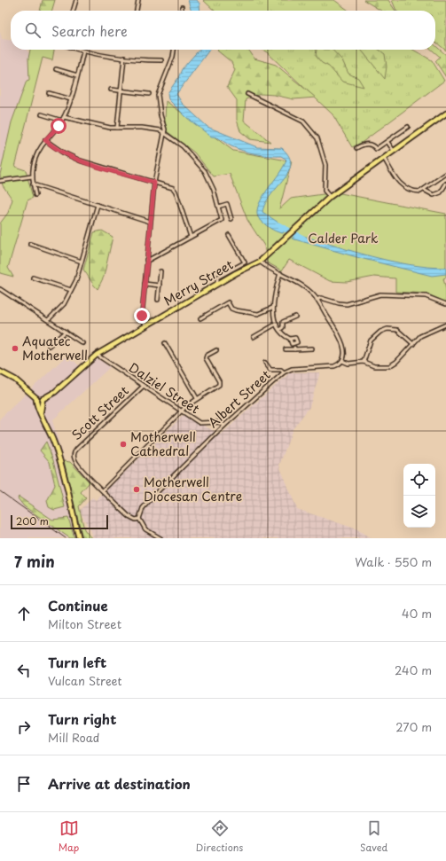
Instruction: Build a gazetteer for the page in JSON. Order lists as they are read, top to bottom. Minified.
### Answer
{"streets":{"main road":["Merry Street"],"street":["Dalziel Street","Albert Street","Scott Street"]},"crossings":[["Merry Street","Dalziel Street"],["Dalziel Street","Albert Street"],["Dalziel Street","Scott Street"]],"parks":["Calder Park"],"places":["Aquatec Motherwell","Motherwell Cathedral","Motherwell Diocesan Centre"],"scale_bar":"200 m","page":{"search":"Search here","scale":"200 m","heading":["7 min","Walk · 550 m"],"list":[["Continue","Milton Street","40 m"],["Turn left","Vulcan Street","240 m"],["Turn right","Mill Road","270 m"],"Arrive at destination"],"nav":["Map","Directions","Saved"]}}
